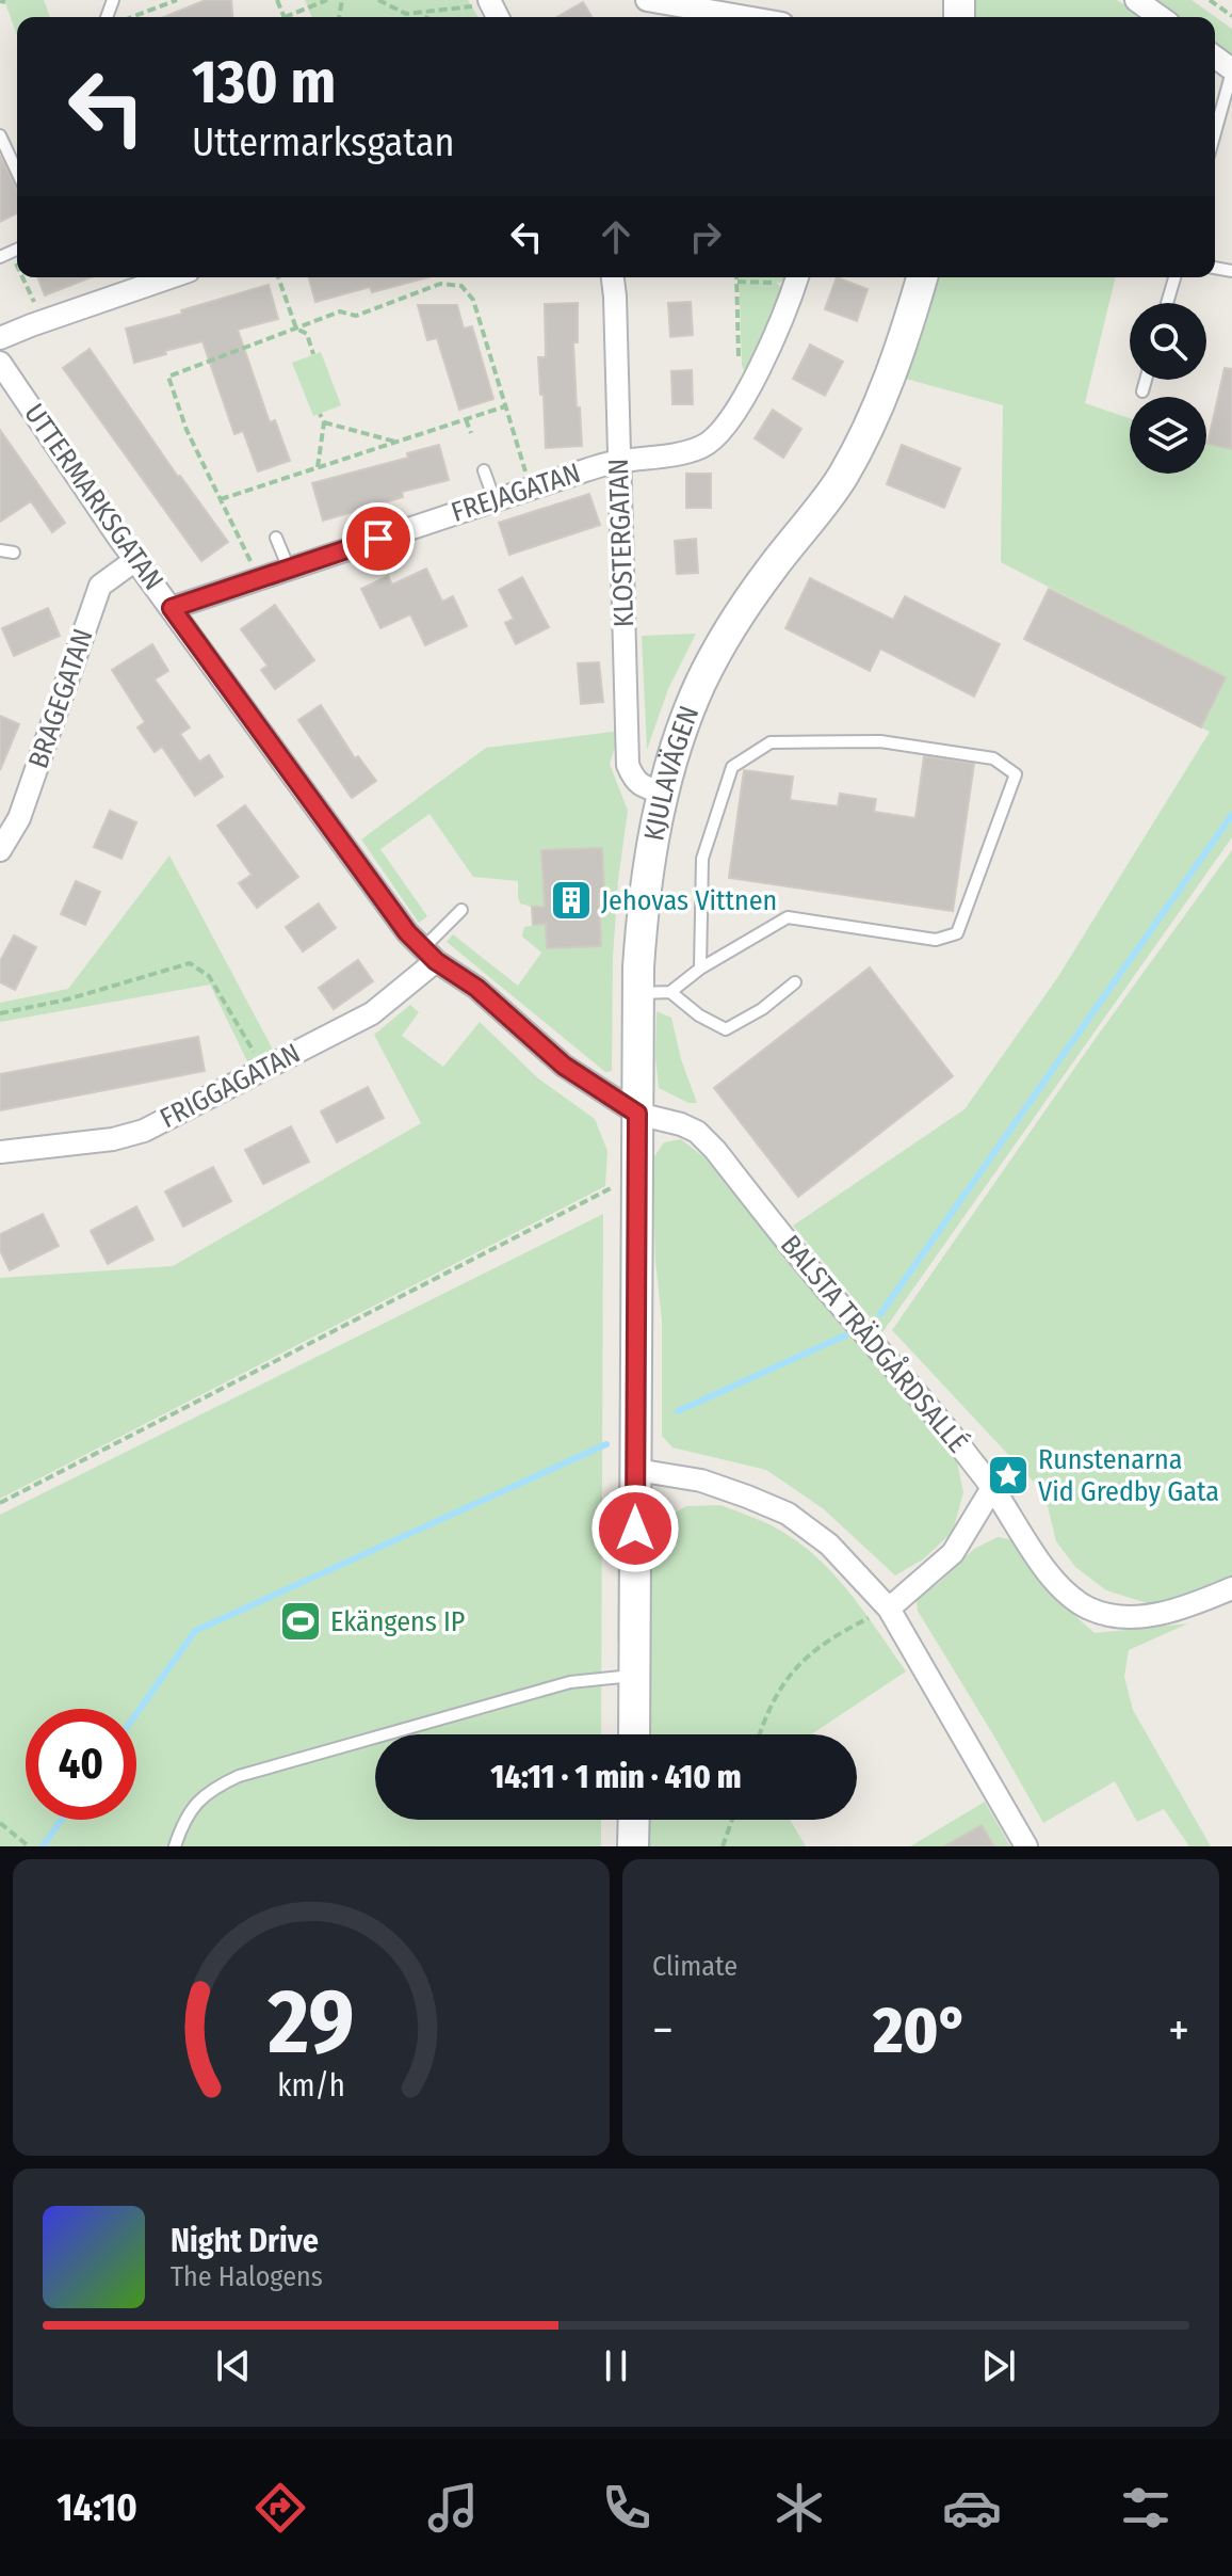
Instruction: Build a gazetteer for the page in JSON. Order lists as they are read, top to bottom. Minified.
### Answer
{"streets":{"street":["FREJAGATAN","UTTERMARKSGATAN","KLOSTERGATAN","BRAGEGATAN","KJULAVÄGEN","FRIGGAGATAN","BALSTA TRÄDGÅRDSALLÉ"]},"crossings":[["FREJAGATAN","UTTERMARKSGATAN"],["FREJAGATAN","KLOSTERGATAN"],["UTTERMARKSGATAN","BRAGEGATAN"],["UTTERMARKSGATAN","KJULAVÄGEN"],["UTTERMARKSGATAN","FRIGGAGATAN"],["UTTERMARKSGATAN","BALSTA TRÄDGÅRDSALLÉ"],["KLOSTERGATAN","KJULAVÄGEN"],["KJULAVÄGEN","BALSTA TRÄDGÅRDSALLÉ"]],"places":{"building":["Jehovas Vittnen"],"place":["Runstenarna Vid Gredby Gata"],"sports":["Ekängens IP"]},"page":{"turn":["130 m","Uttermarksgatan"],"limit":"40","trip":"14:11 · 1 min · 410 m","tile":"Climate","heat":["−","20°","+"],"song":["Night Drive","The Halogens"],"tabs":"14:10","gauge":["29","km/h"]}}
